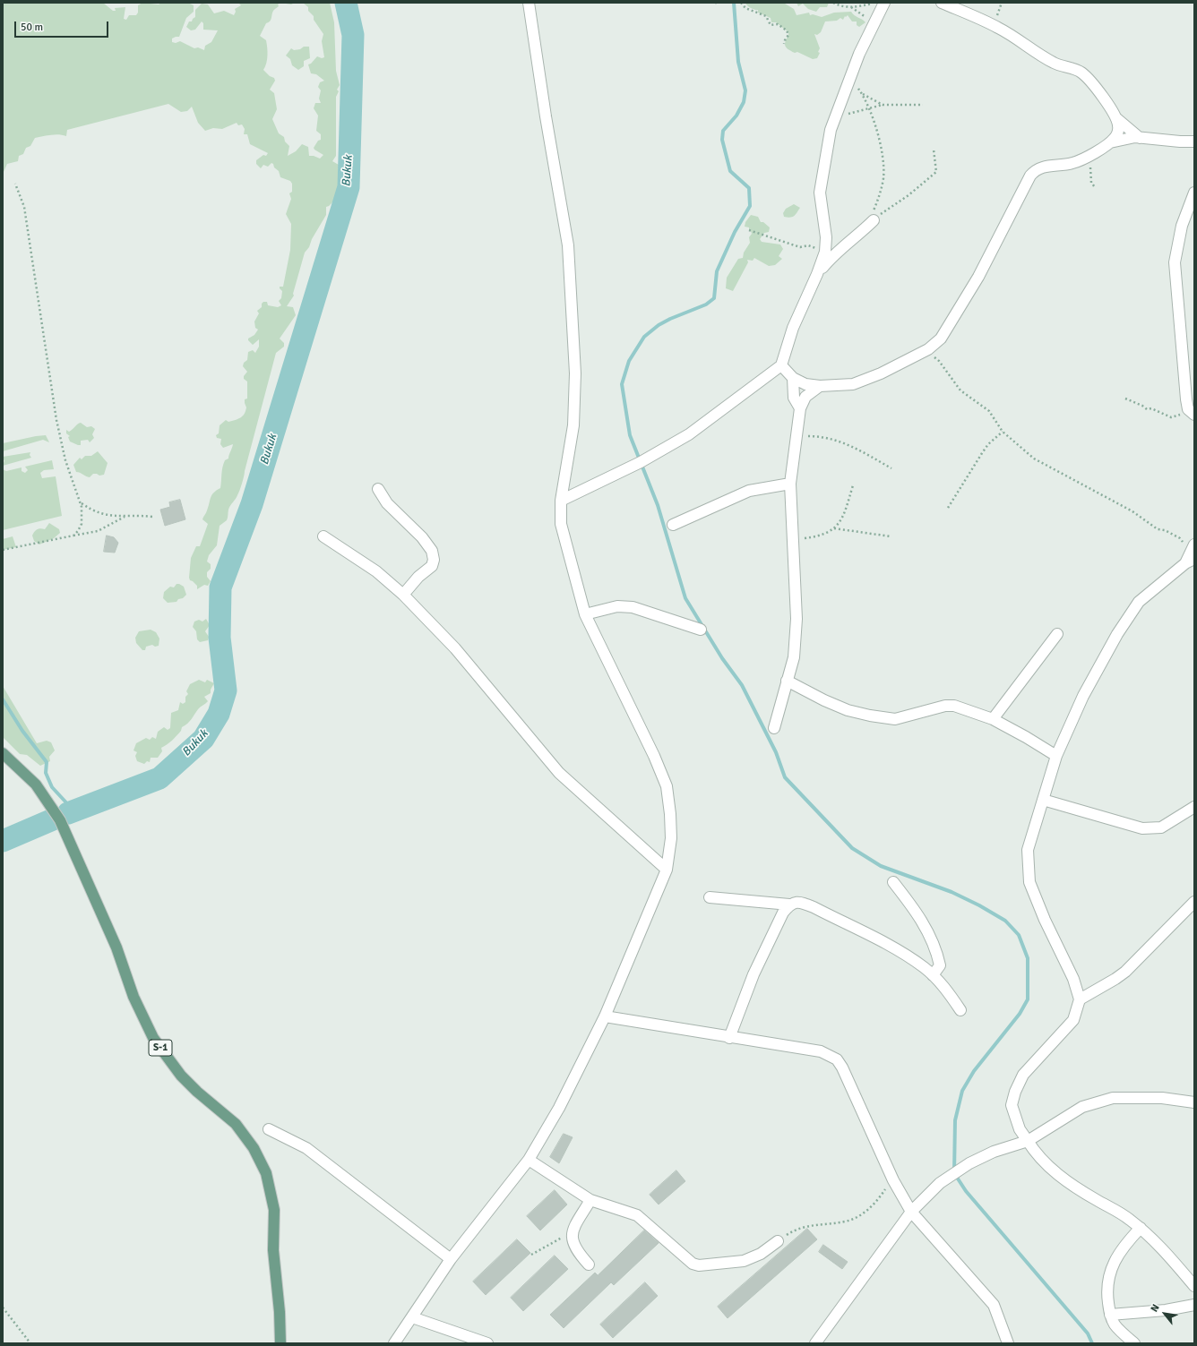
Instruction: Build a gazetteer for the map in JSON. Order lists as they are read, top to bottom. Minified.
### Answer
{"streets":{"main road":["S-1"]},"water":["Bukuk"],"scale_bar":"50 m","north":"top left"}
